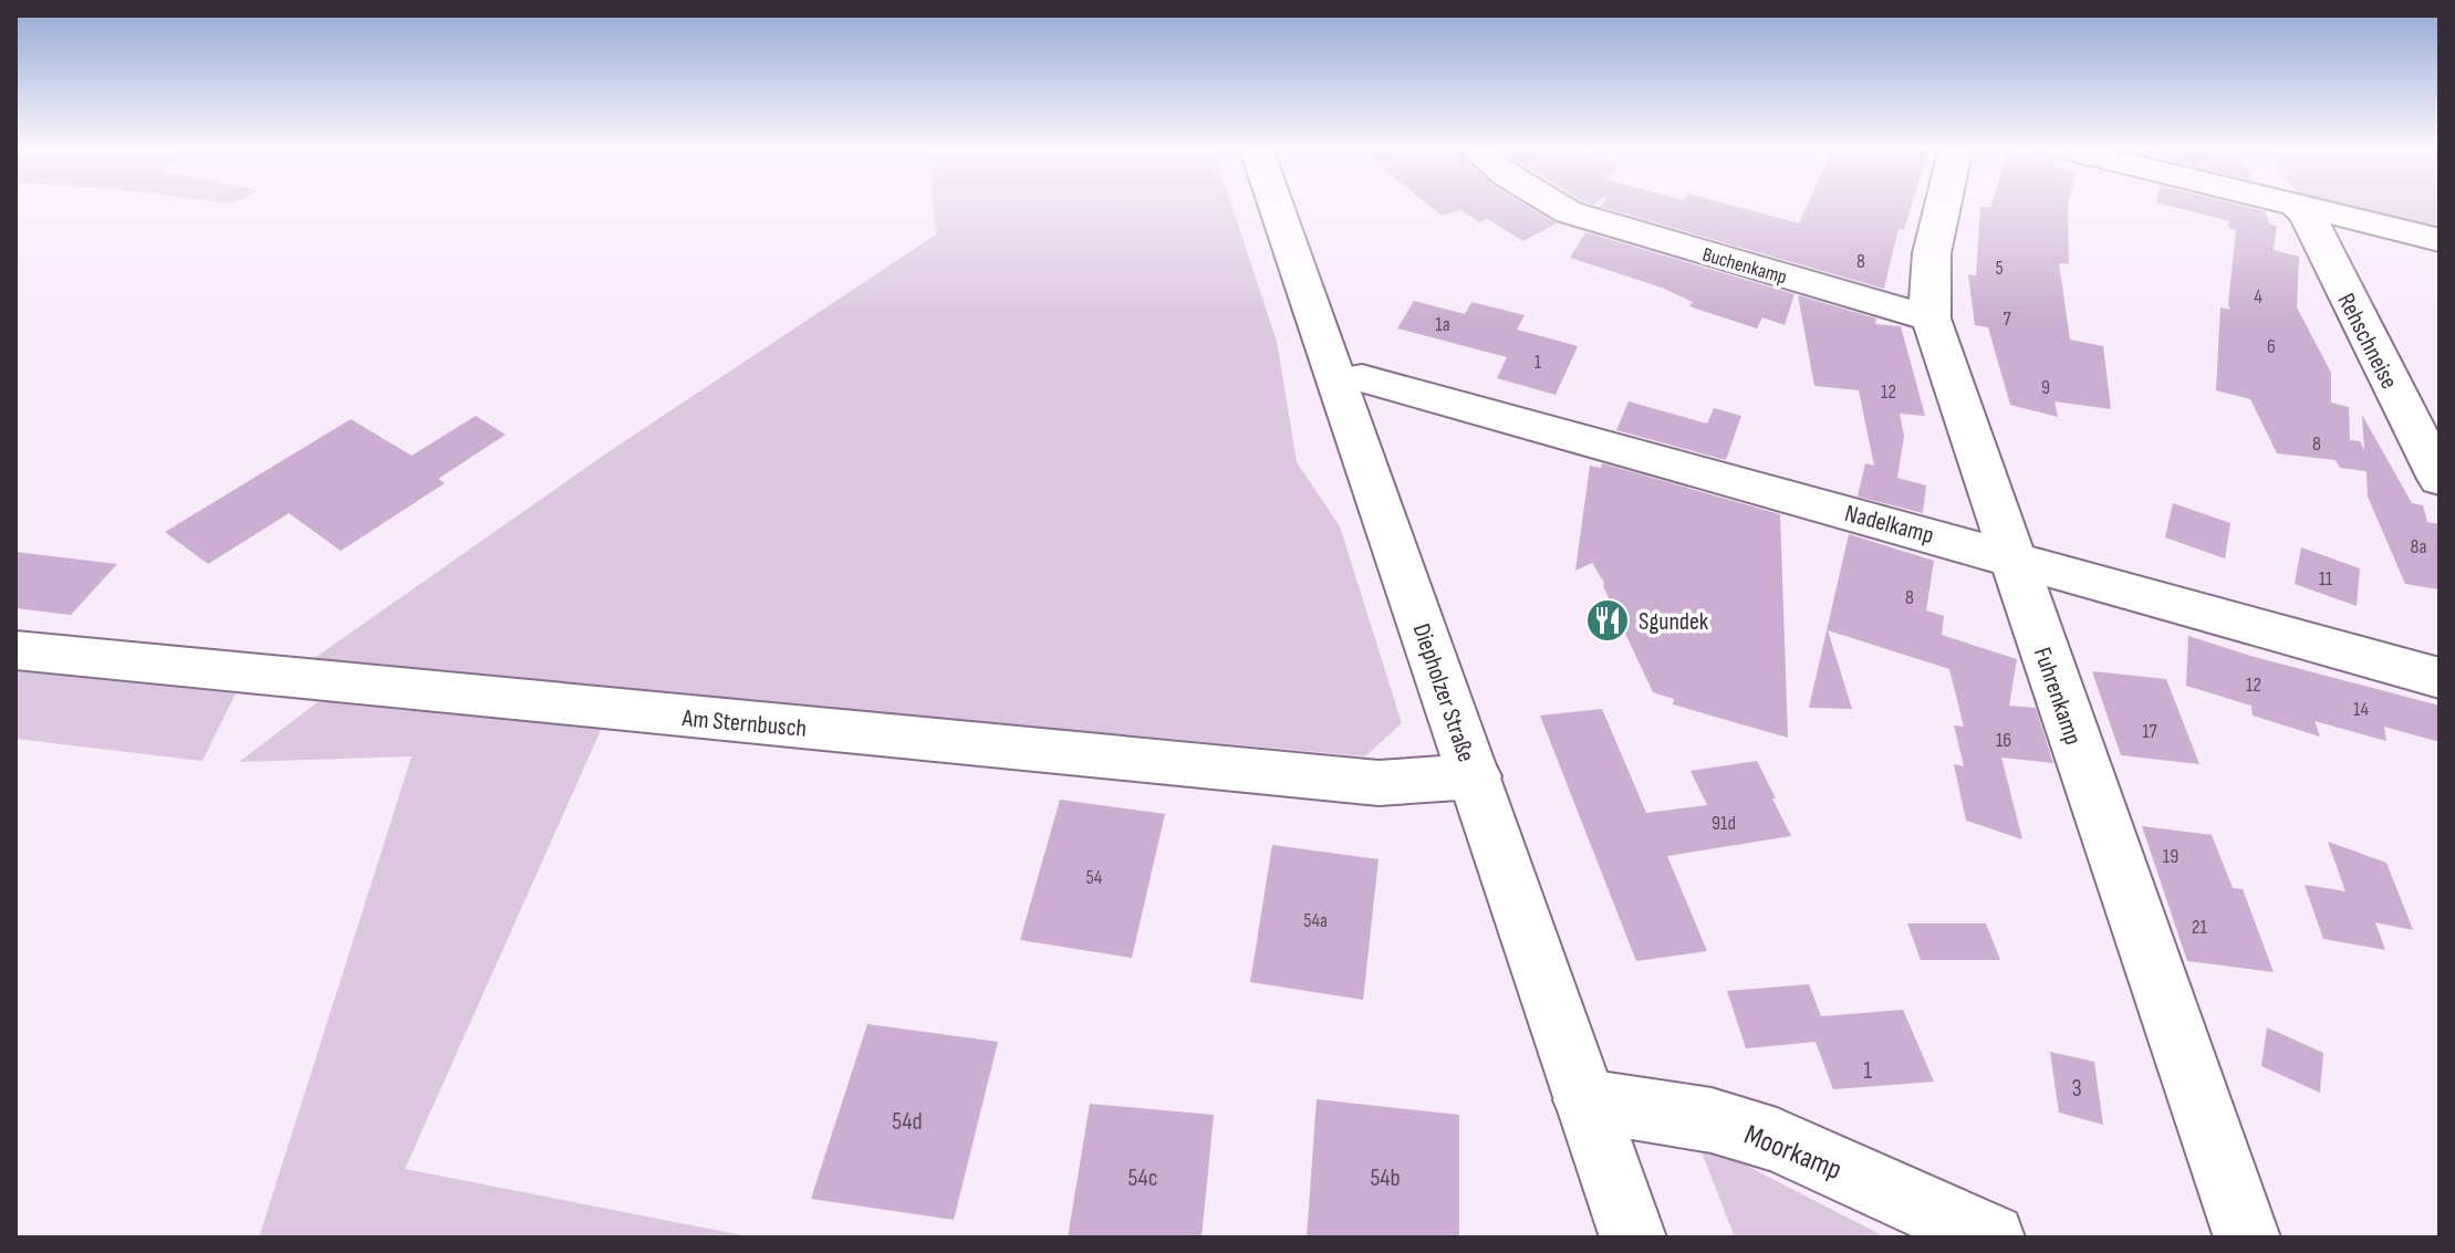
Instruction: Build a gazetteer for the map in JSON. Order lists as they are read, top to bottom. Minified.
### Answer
{"streets":{"street":["Buchenkamp","Rehschneise","Nadelkamp","Diepholzer Straße","Fuhrenkamp","Am Sternbusch","Moorkamp"]},"crossings":[["Buchenkamp","Fuhrenkamp"],["Nadelkamp","Diepholzer Straße"],["Nadelkamp","Fuhrenkamp"],["Diepholzer Straße","Am Sternbusch"],["Diepholzer Straße","Moorkamp"]],"places":{"restaurant":["Sgundek"]},"house_numbers":["8","5","4","7","1a","6","1","9","12","8","8a","11","8","12","14","17","16","91d","19","54","54a","21","1","3","54d","54c","54b"]}
